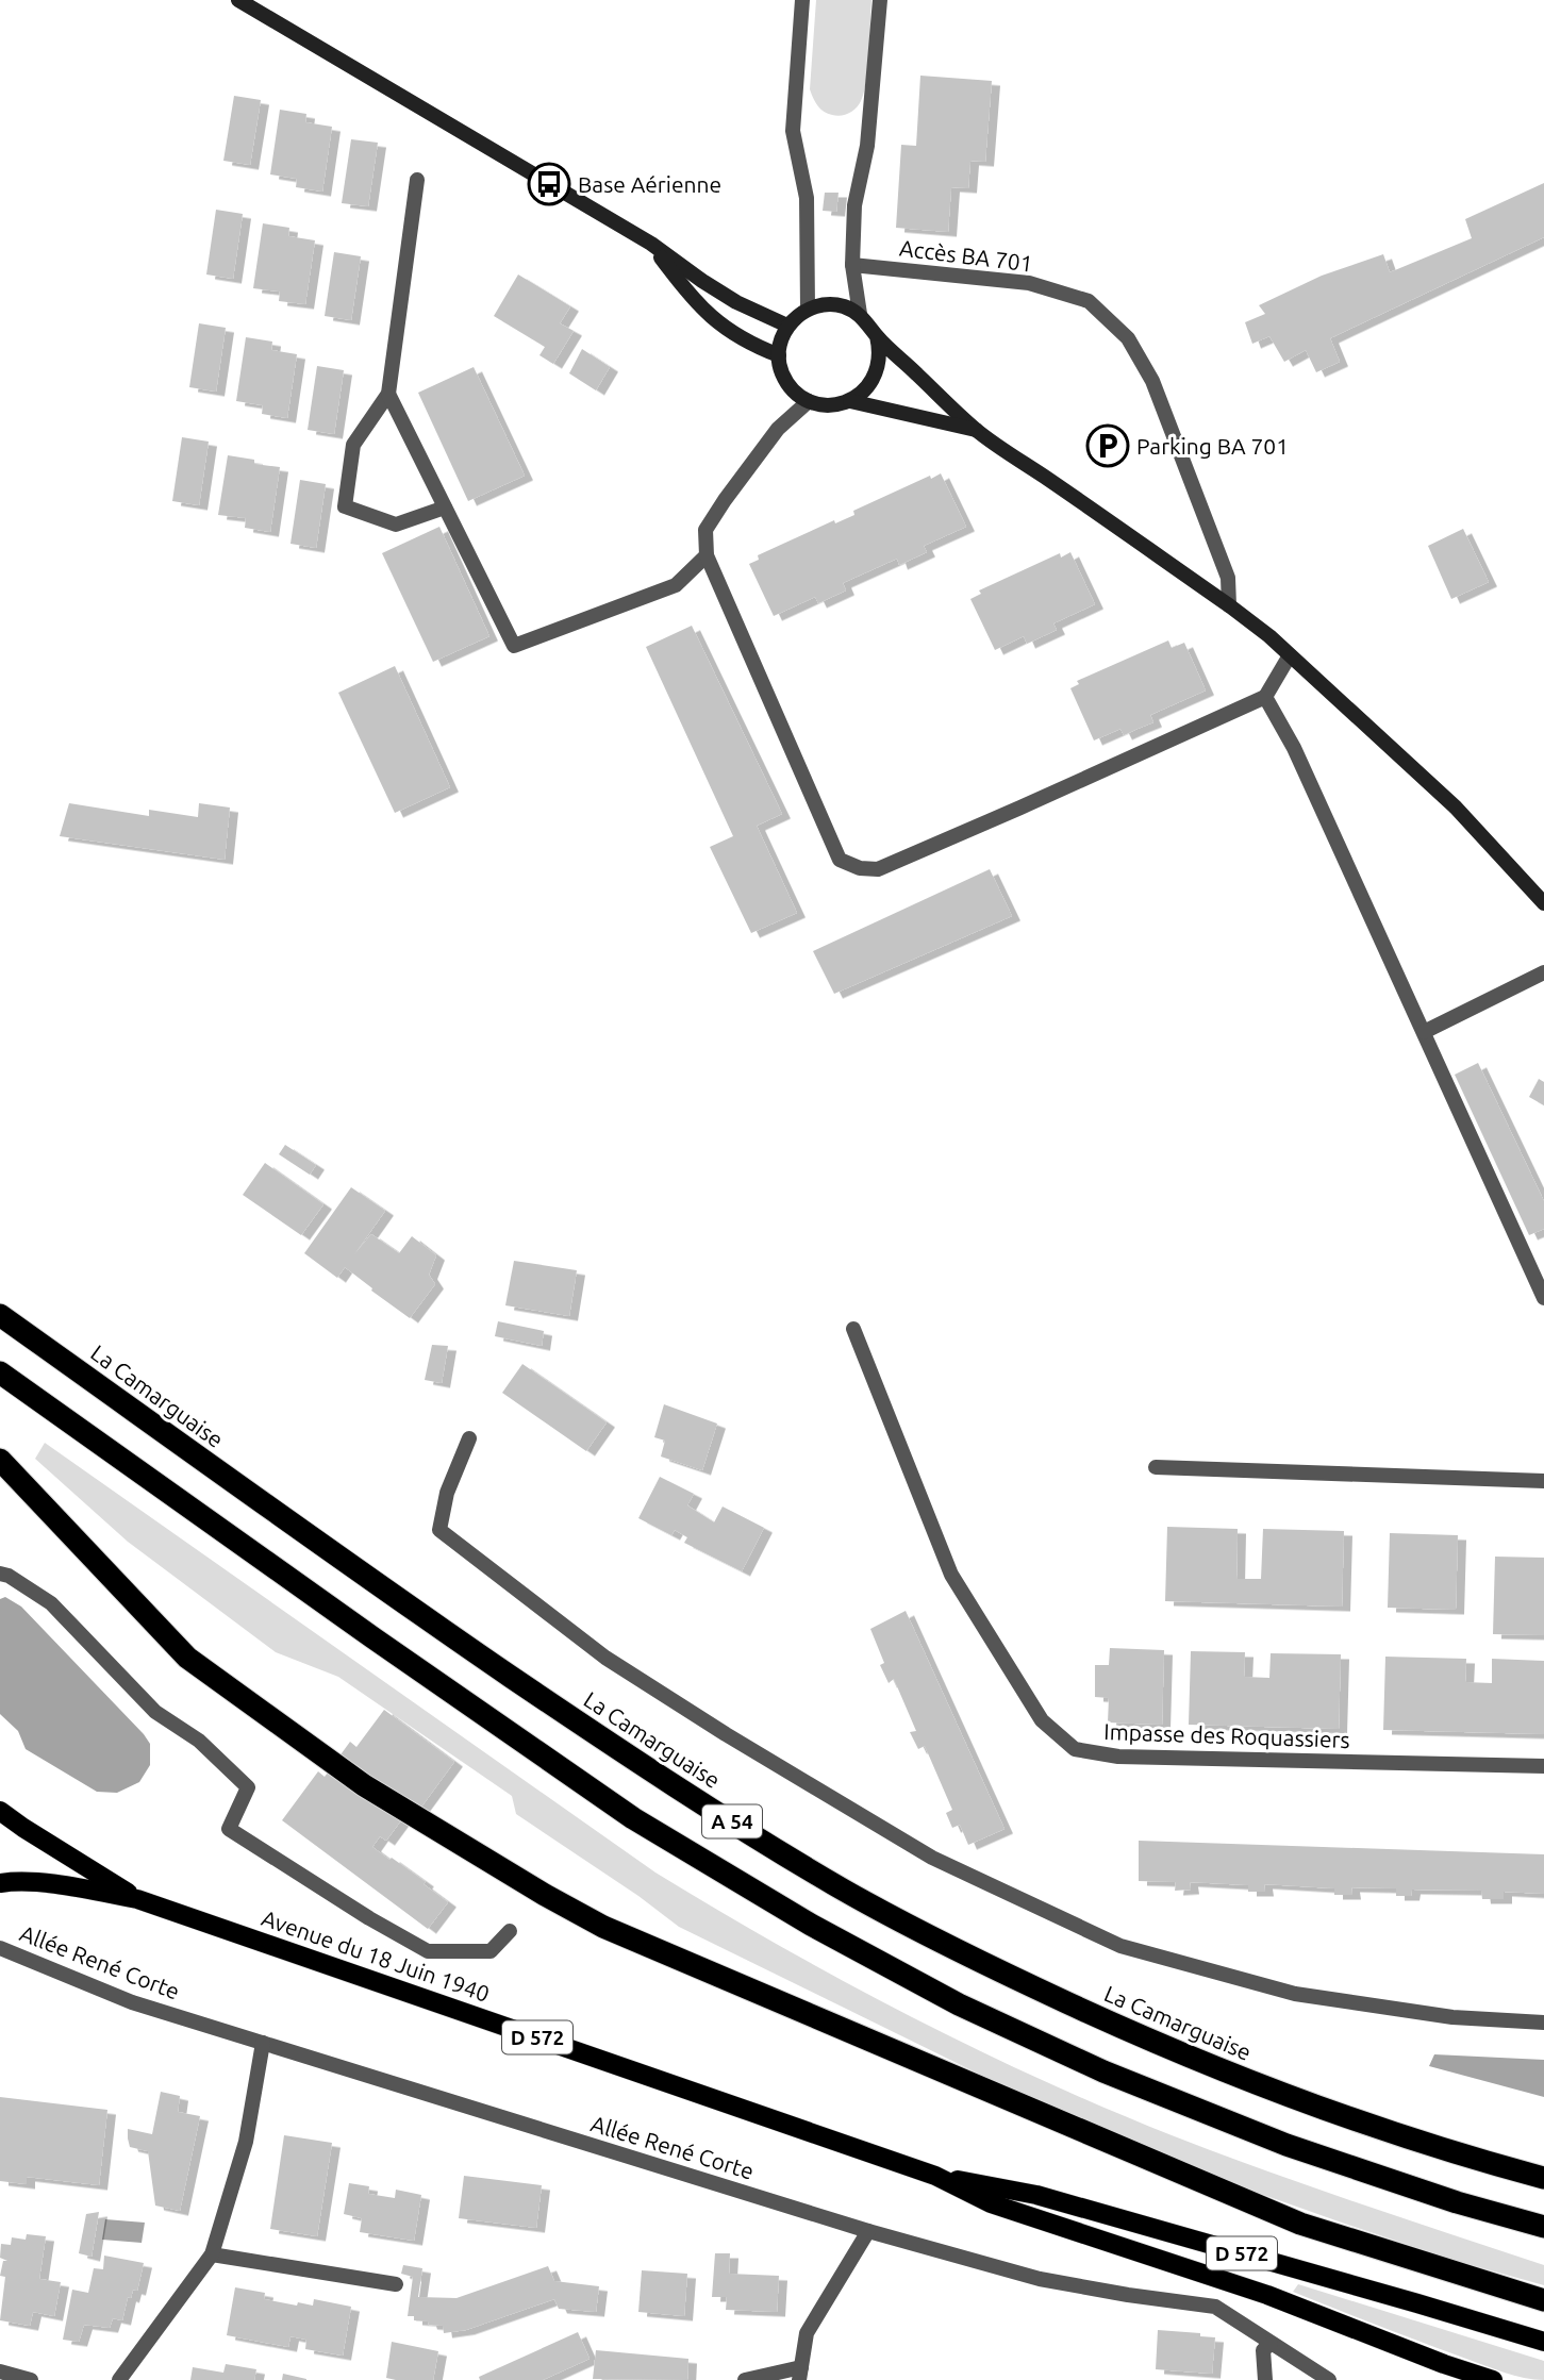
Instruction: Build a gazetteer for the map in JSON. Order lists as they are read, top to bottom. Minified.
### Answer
{"streets":{"highway":["La Camarguaise","A 54"],"main road":["Avenue du 18 Juin 1940","D 572"],"street":["Accès BA 701","Impasse des Roquassiers","Allée René Corte"]},"places":{"bus stop":["Base Aérienne"],"parking":["Parking BA 701"]}}
